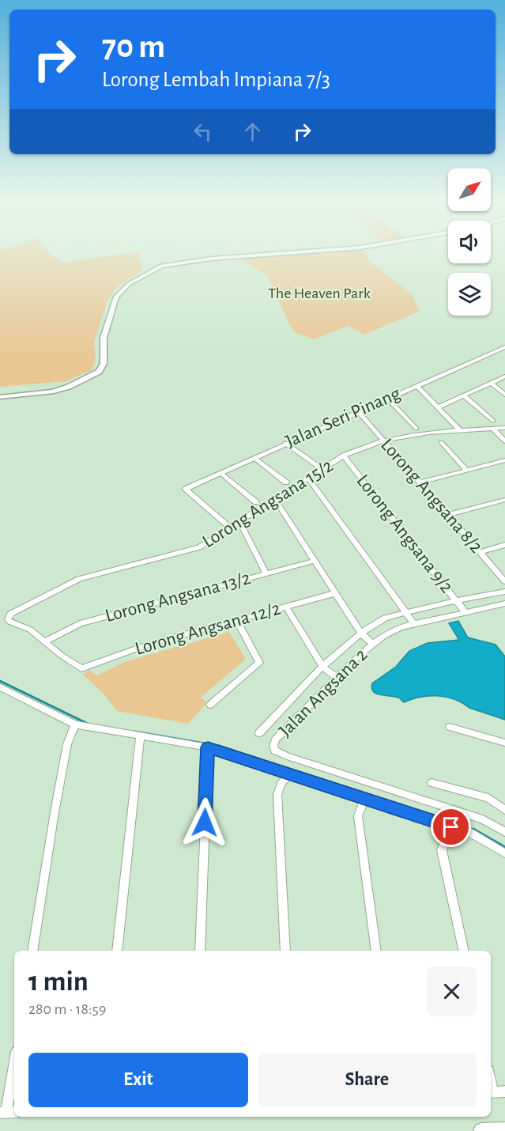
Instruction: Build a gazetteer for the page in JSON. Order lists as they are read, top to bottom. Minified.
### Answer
{"streets":{"street":["Jalan Seri Pinang","Lorong Angsana 8/2","Lorong Angsana 15/2","Lorong Angsana 9/2","Lorong Angsana 13/2","Lorong Angsana 12/2","Jalan Angsana 2"]},"crossings":[["Jalan Seri Pinang","Lorong Angsana 8/2"],["Lorong Angsana 8/2","Lorong Angsana 15/2"],["Lorong Angsana 15/2","Lorong Angsana 9/2"],["Lorong Angsana 15/2","Lorong Angsana 13/2"],["Lorong Angsana 15/2","Lorong Angsana 12/2"],["Lorong Angsana 9/2","Jalan Angsana 2"],["Lorong Angsana 13/2","Lorong Angsana 12/2"]],"parks":["The Heaven Park"],"north":"top right","page":{"turn":["70 m","Lorong Lembah Impiana 7/3"],"heading":["1 min","280 m · 18:59"],"buttons":["Exit","Share"]}}
